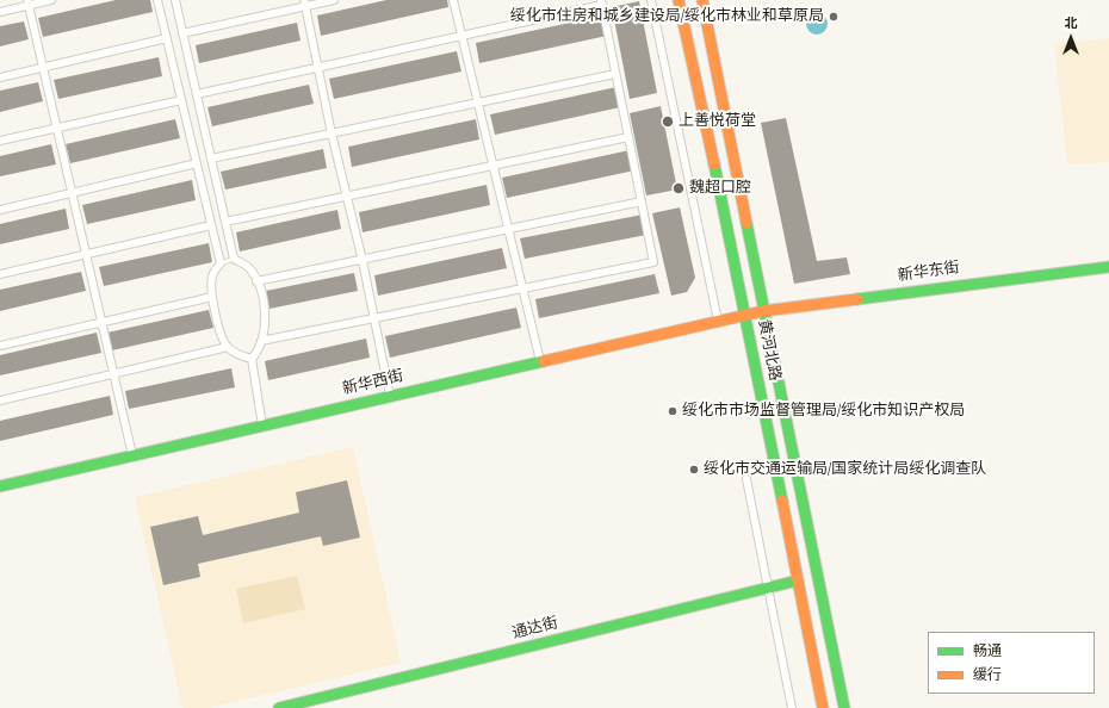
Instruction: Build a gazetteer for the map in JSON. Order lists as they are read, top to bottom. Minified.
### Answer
{"streets":{"main road":["新华东街","黄河北路","新华西街","通达街"]},"crossings":[["新华东街","黄河北路"],["新华东街","新华西街"],["黄河北路","新华西街"],["黄河北路","通达街"]],"places":["绥化市住房和城乡建设局/绥化市林业和草原局","上善悦荷堂","魏超口腔","绥化市市场监督管理局/绥化市知识产权局","绥化市交通运输局/国家统计局绥化调查队"],"legend":["畅通","缓行"],"north":"top"}
